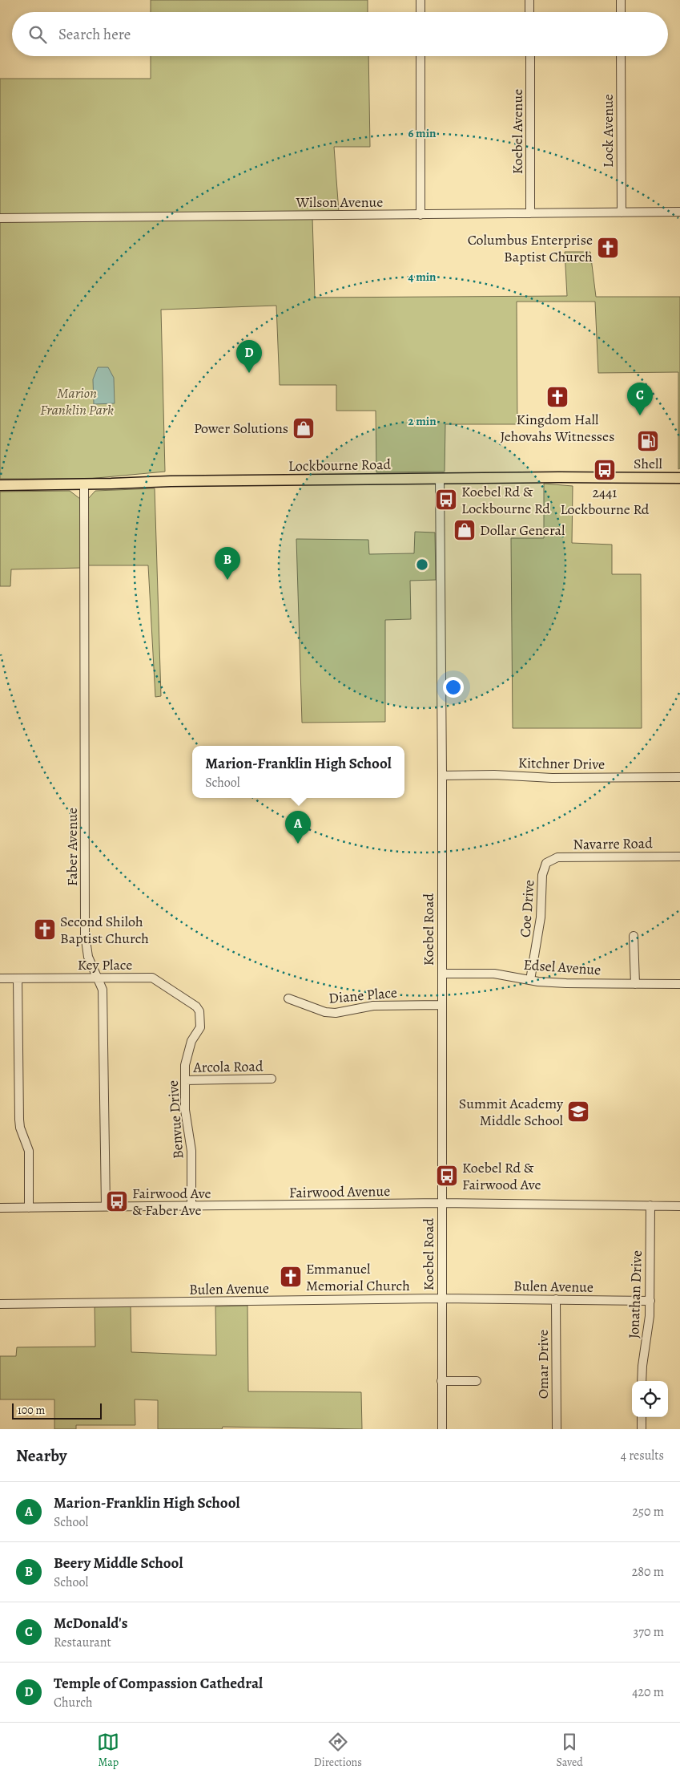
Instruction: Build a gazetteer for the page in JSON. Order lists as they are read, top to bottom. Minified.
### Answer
{"streets":{"main road":["Lockbourne Road"],"street":["Lock Avenue","Koebel Avenue","Wilson Avenue","Kitchner Drive","Navarre Road","Faber Avenue","Coe Drive","Koebel Road","Key Place","Edsel Avenue","Diane Place","Arcola Road","Benvue Drive","Fairwood Avenue","Bulen Avenue","Jonathan Drive","Omar Drive"]},"crossings":[["Lock Avenue","Wilson Avenue"],["Koebel Avenue","Wilson Avenue"],["Lockbourne Road","Faber Avenue"],["Lockbourne Road","Koebel Road"],["Kitchner Drive","Koebel Road"],["Navarre Road","Coe Drive"],["Faber Avenue","Key Place"],["Faber Avenue","Fairwood Avenue"],["Coe Drive","Edsel Avenue"],["Koebel Road","Edsel Avenue"],["Koebel Road","Diane Place"],["Koebel Road","Fairwood Avenue"],["Koebel Road","Bulen Avenue"],["Key Place","Benvue Drive"],["Arcola Road","Benvue Drive"],["Benvue Drive","Fairwood Avenue"],["Fairwood Avenue","Jonathan Drive"],["Bulen Avenue","Jonathan Drive"],["Bulen Avenue","Omar Drive"]],"parks":["Marion Franklin Park"],"places":{"church":["Columbus Enterprise Baptist Church","Kingdom Hall Jehovahs Witnesses","Second Shiloh Baptist Church","Emmanuel Memorial Church"],"shop":["Power Solutions","Dollar General"],"fuel station":["Shell"],"bus stop":["2441 Lockbourne Rd","Koebel Rd & Lockbourne Rd","Koebel Rd & Fairwood Ave","Fairwood Ave & Faber Ave"],"school or university":["Summit Academy Middle School"]},"scale_bar":"100 m","page":{"search":"Search here","pins":["D","C","B","A"],"popup":["Marion-Franklin High School","School"],"scale":"100 m","heading":["Nearby","4 results"],"list":[{"mark":"A","name":"Marion-Franklin High School","note":"School","value":"250 m"},{"mark":"B","name":"Beery Middle School","note":"School","value":"280 m"},{"mark":"C","name":"McDonald's","note":"Restaurant","value":"370 m"},{"mark":"D","name":"Temple of Compassion Cathedral","note":"Church","value":"420 m"}],"nav":["Map","Directions","Saved"]},"rings":["6 min","4 min","2 min"]}
